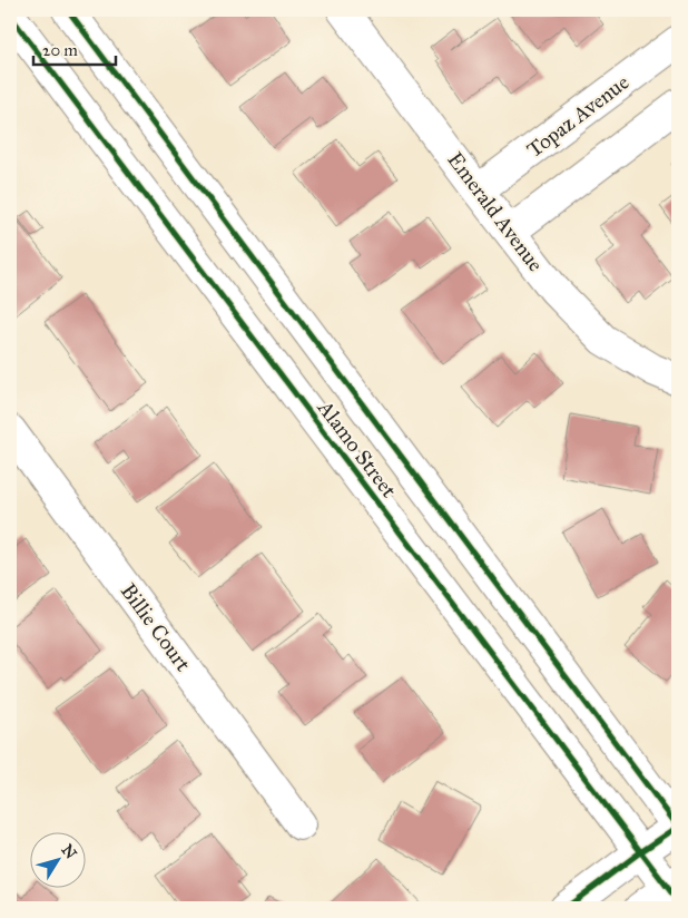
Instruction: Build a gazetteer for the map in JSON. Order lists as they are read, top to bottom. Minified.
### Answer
{"streets":{"main road":["Topaz Avenue","Emerald Avenue","Alamo Street","Billie Court"]},"crossings":[["Topaz Avenue","Emerald Avenue"]],"scale_bar":"20 m","north":"top right"}
